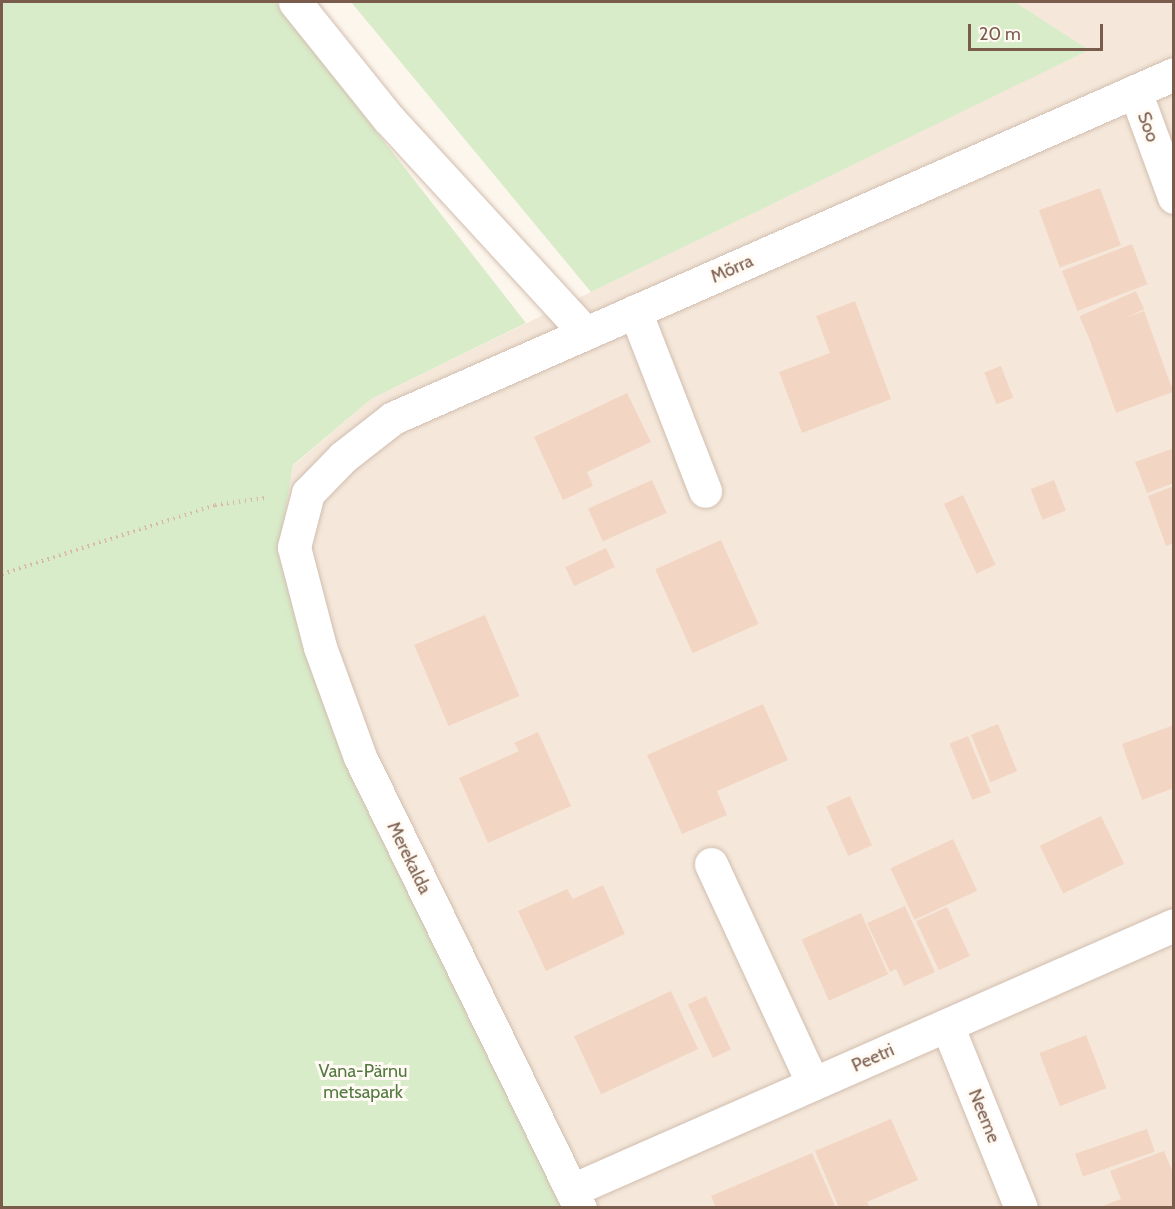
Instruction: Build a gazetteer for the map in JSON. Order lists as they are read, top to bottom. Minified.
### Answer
{"streets":{"street":["Soo","Mõrra","Merekalda","Peetri","Neeme"]},"crossings":[["Soo","Mõrra"],["Mõrra","Merekalda"],["Merekalda","Peetri"],["Peetri","Neeme"]],"parks":["Vana-Pärnu metsapark"],"scale_bar":"20 m"}
